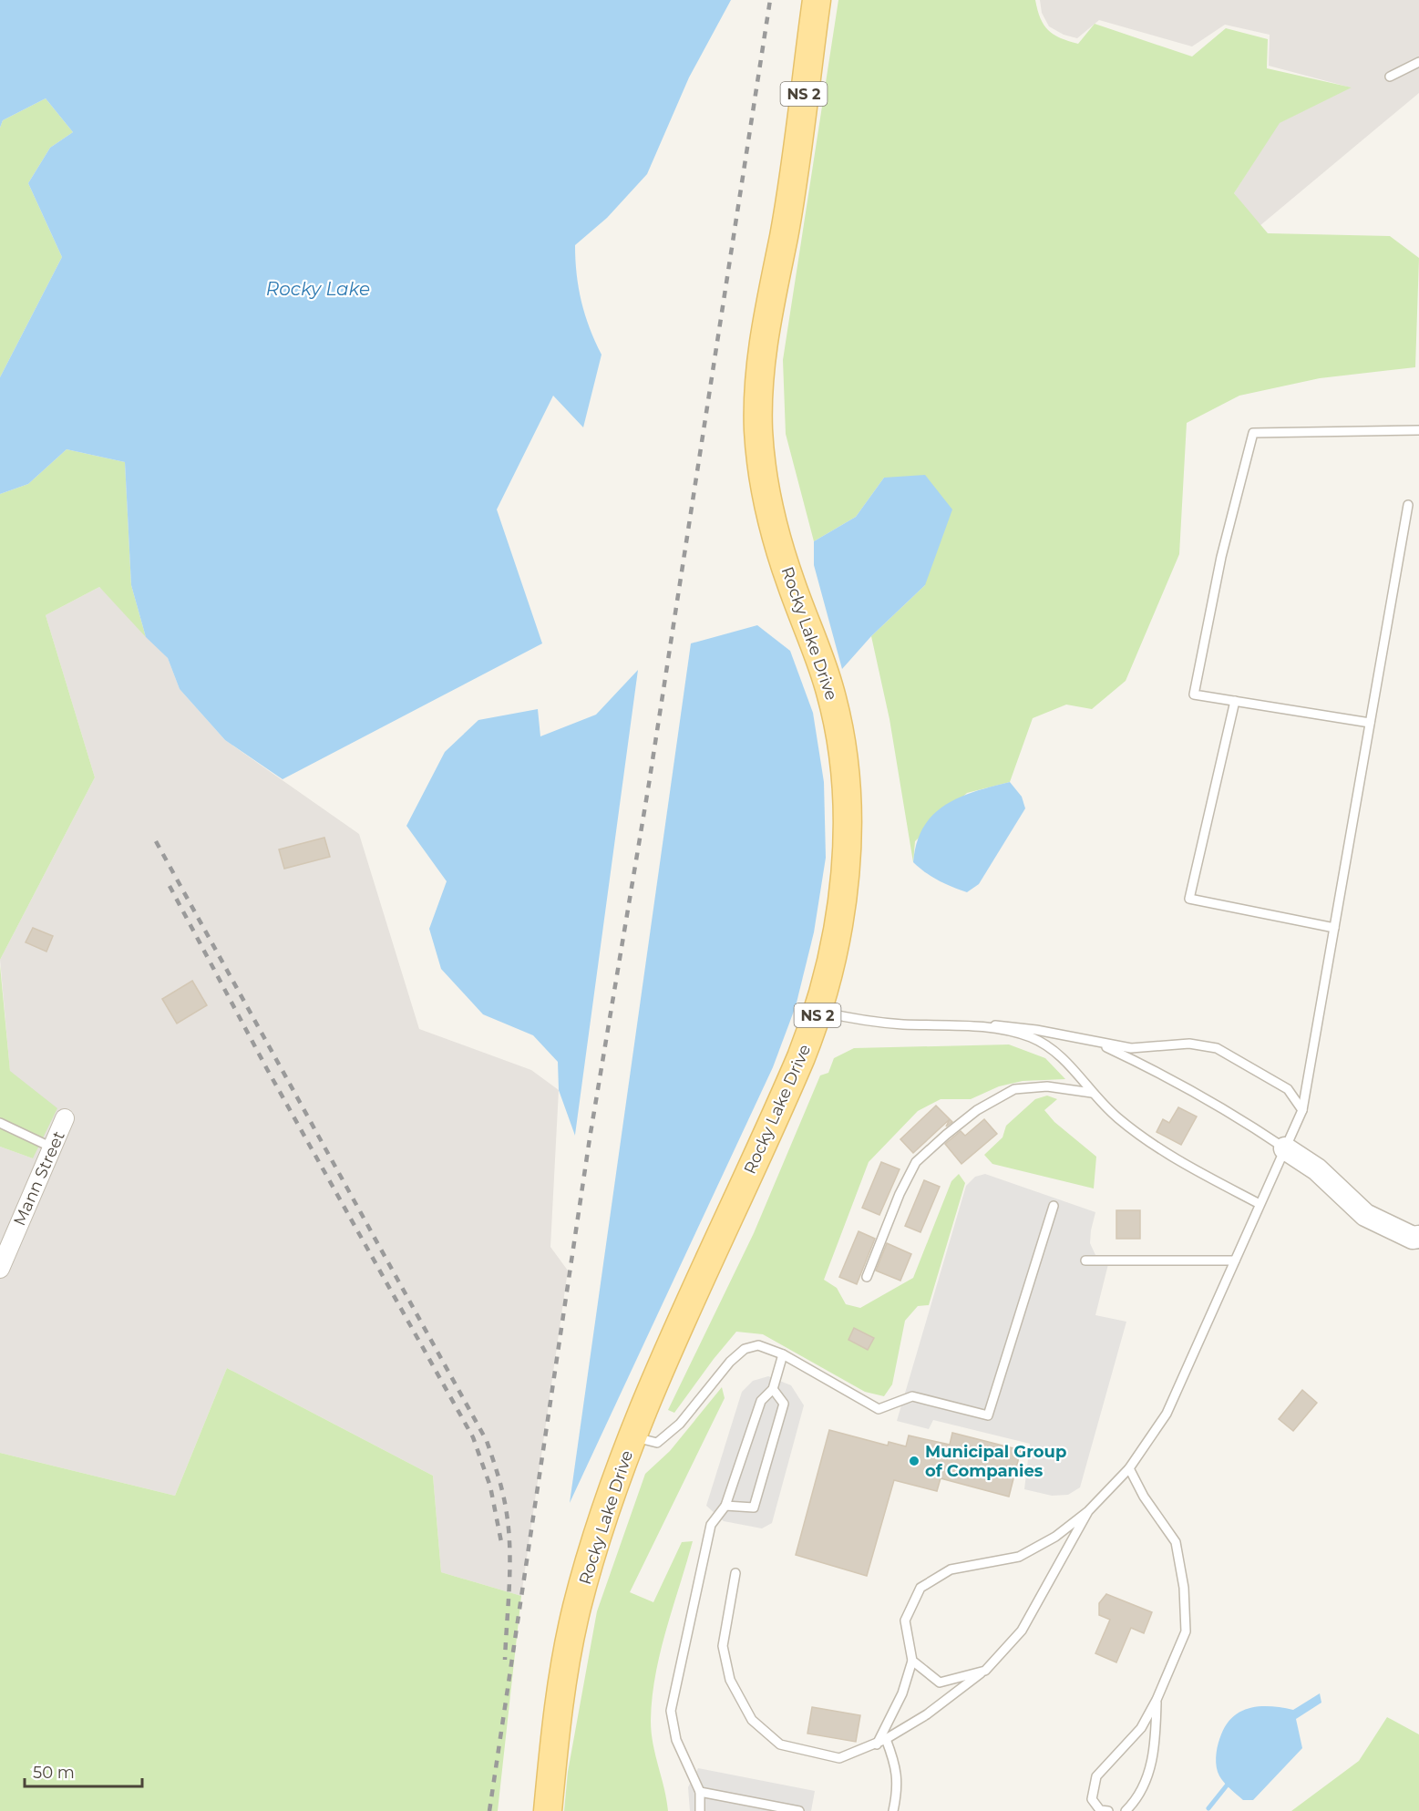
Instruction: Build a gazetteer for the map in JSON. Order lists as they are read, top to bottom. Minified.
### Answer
{"streets":{"main road":["NS 2","Rocky Lake Drive"],"street":["Mann Street"]},"water":["Rocky Lake"],"places":["Municipal Group of Companies"],"scale_bar":"50 m"}
